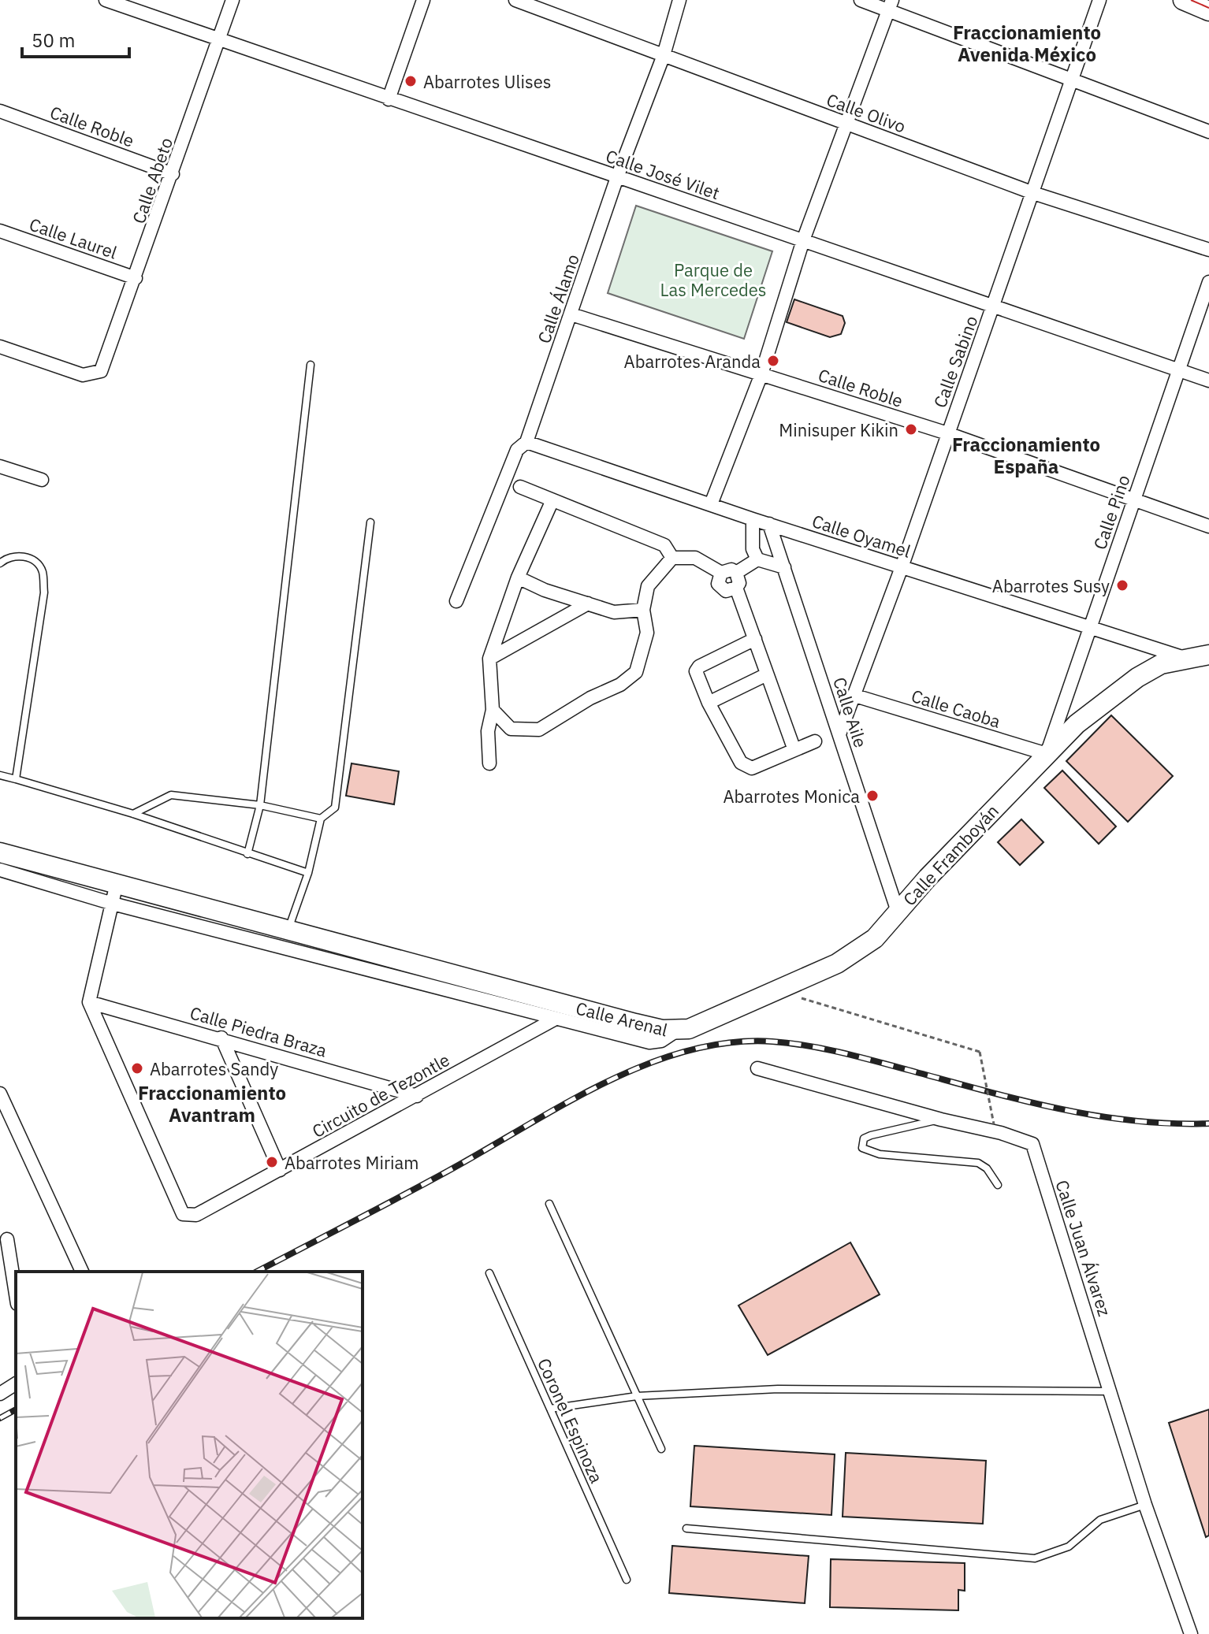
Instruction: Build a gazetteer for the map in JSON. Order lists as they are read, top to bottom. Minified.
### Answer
{"streets":{"street":["Calle Olivo","Calle Roble","Calle José Vilet","Calle Abeto","Calle Laurel","Calle Álamo","Calle Sabino","Calle Pino","Calle Oyamel","Calle Caoba","Calle Aile","Calle Framboyán","Calle Arenal","Calle Piedra Braza","Circuito de Tezontle","Calle Juan Álvarez"],"lane":["Coronel Espinoza"]},"crossings":[["Calle Olivo","Calle Álamo"],["Calle Olivo","Calle Sabino"],["Calle Roble","Calle Abeto"],["Calle Roble","Calle Álamo"],["Calle Roble","Calle Sabino"],["Calle Roble","Calle Pino"],["Calle José Vilet","Calle Abeto"],["Calle José Vilet","Calle Álamo"],["Calle José Vilet","Calle Sabino"],["Calle José Vilet","Calle Pino"],["Calle Abeto","Calle Laurel"],["Calle Álamo","Calle Oyamel"],["Calle Sabino","Calle Oyamel"],["Calle Sabino","Calle Caoba"],["Calle Sabino","Calle Aile"],["Calle Pino","Calle Oyamel"],["Calle Pino","Calle Caoba"],["Calle Pino","Calle Framboyán"],["Calle Oyamel","Calle Aile"],["Calle Oyamel","Calle Framboyán"],["Calle Caoba","Calle Framboyán"],["Calle Aile","Calle Framboyán"],["Calle Framboyán","Calle Arenal"],["Calle Arenal","Circuito de Tezontle"],["Calle Piedra Braza","Circuito de Tezontle"]],"districts":["Fraccionamiento Avenida México","Fraccionamiento España","Fraccionamiento Avantram"],"parks":["Parque de Las Mercedes"],"places":["Abarrotes Ulises","Abarrotes Aranda","Minisuper Kikin","Abarrotes Susy","Abarrotes Monica","Abarrotes Sandy","Abarrotes Miriam"],"scale_bar":"50 m"}
